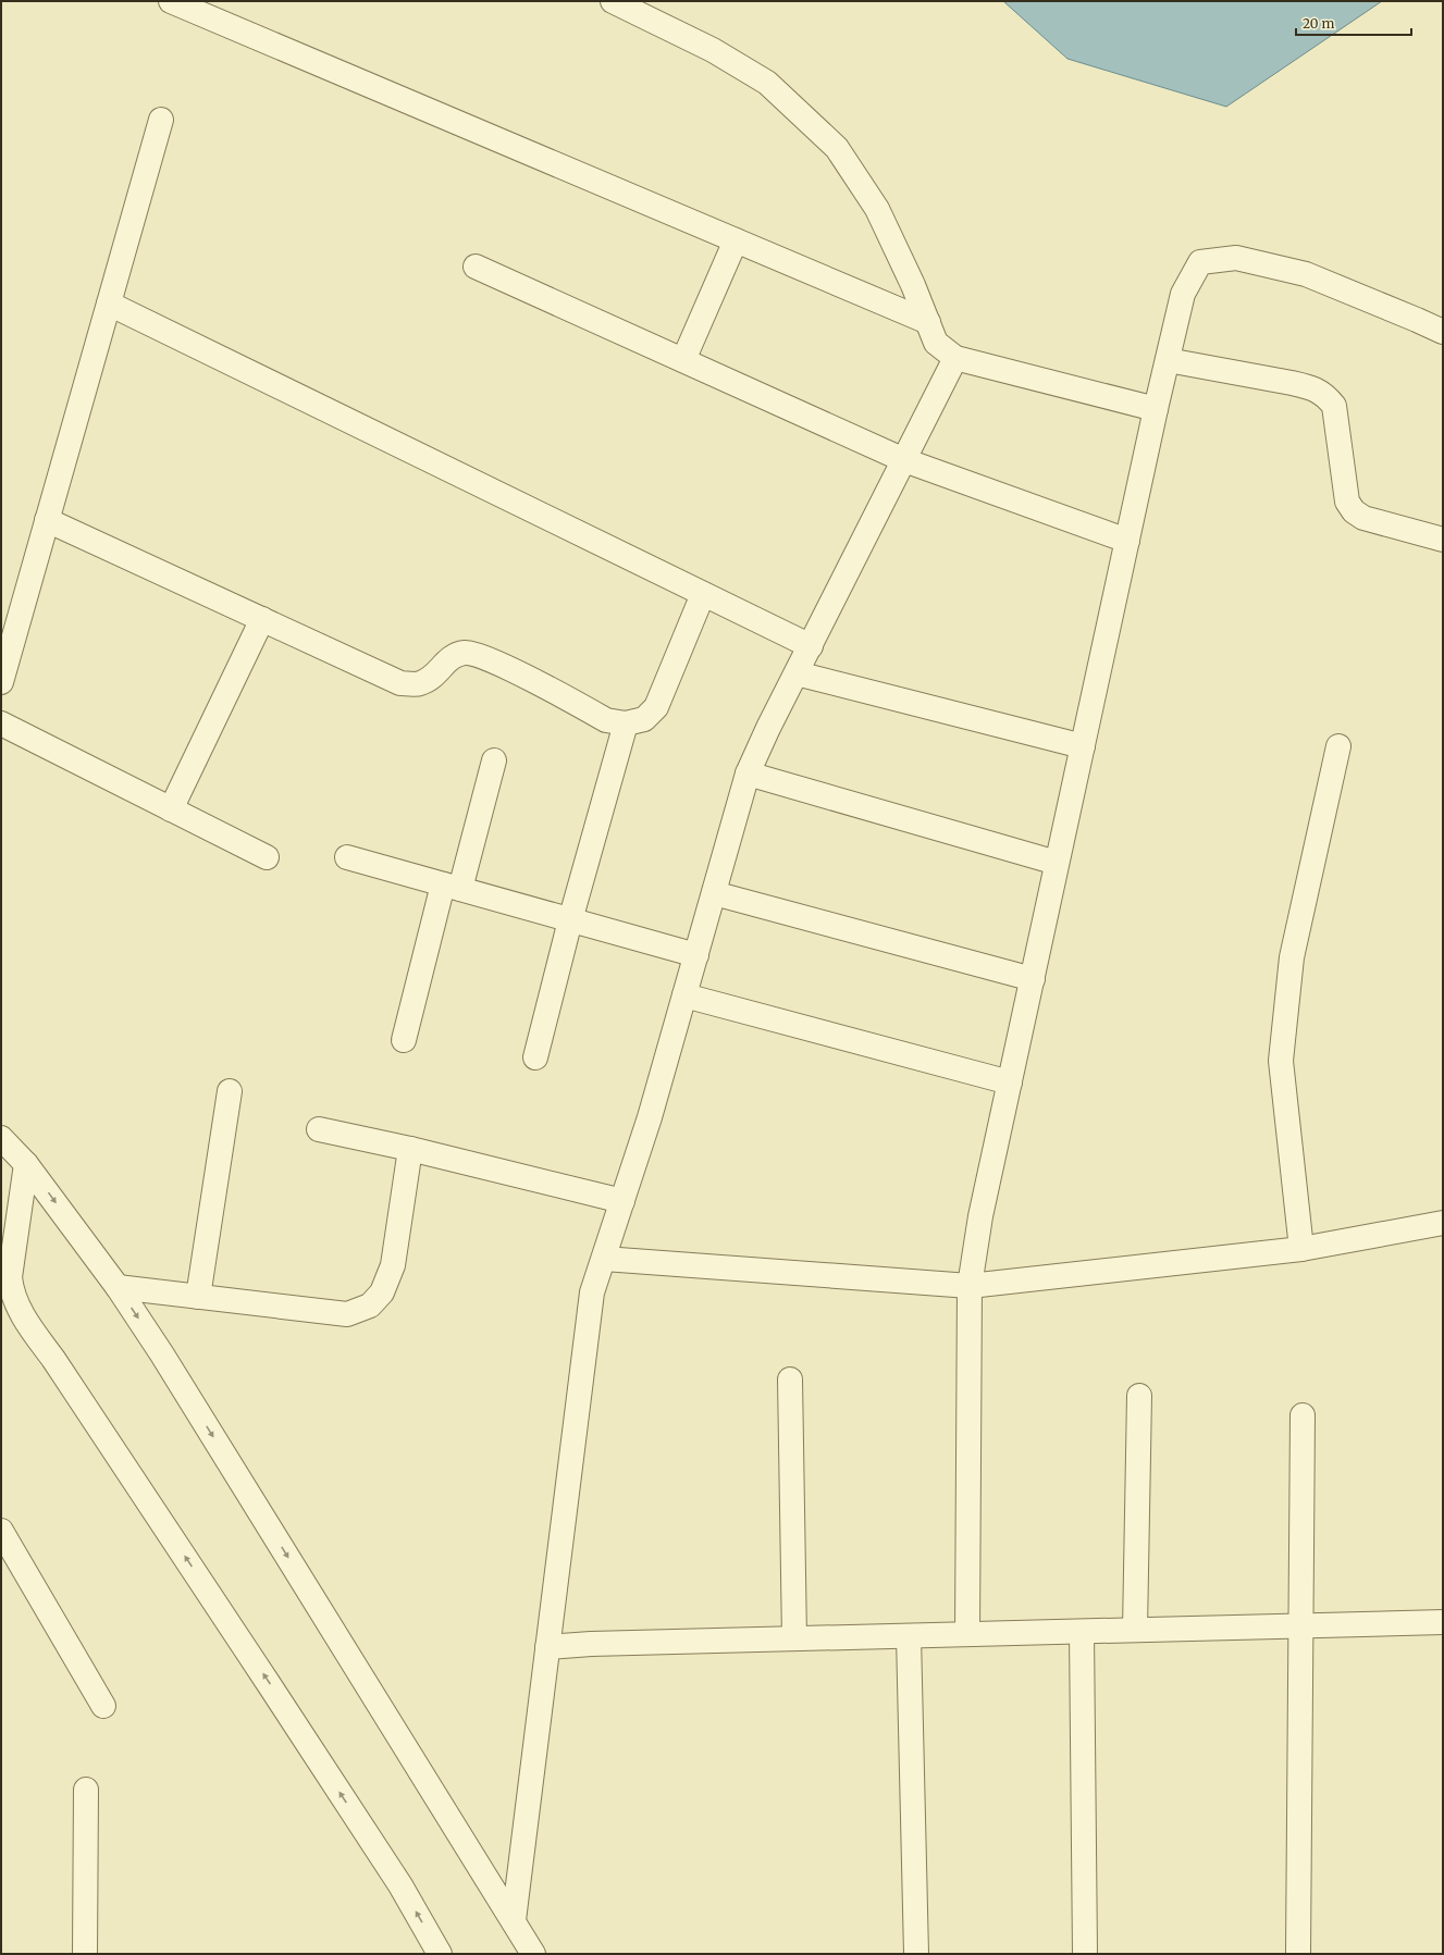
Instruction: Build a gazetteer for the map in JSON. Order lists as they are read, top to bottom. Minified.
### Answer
{"scale_bar":"20 m"}
